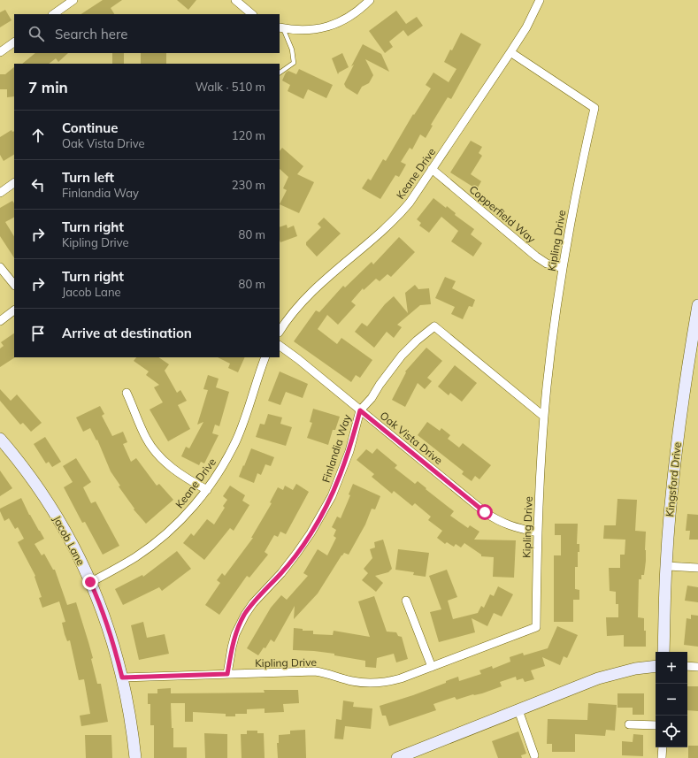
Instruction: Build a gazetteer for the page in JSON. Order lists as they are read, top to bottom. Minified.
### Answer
{"streets":{"street":["Keane Drive","Copperfield Way","Kipling Drive","Oak Vista Drive","Finlandia Way","Kingsford Drive","Jacob Lane"]},"crossings":[["Keane Drive","Copperfield Way"],["Keane Drive","Kipling Drive"],["Keane Drive","Jacob Lane"],["Copperfield Way","Kipling Drive"],["Kipling Drive","Oak Vista Drive"],["Kipling Drive","Finlandia Way"],["Kipling Drive","Jacob Lane"],["Oak Vista Drive","Finlandia Way"]],"page":{"search":"Search here","heading":["7 min","Walk · 510 m"],"list":[["Continue","Oak Vista Drive","120 m"],["Turn left","Finlandia Way","230 m"],["Turn right","Kipling Drive","80 m"],["Turn right","Jacob Lane","80 m"],"Arrive at destination"],"map_buttons":["+","−"]}}
